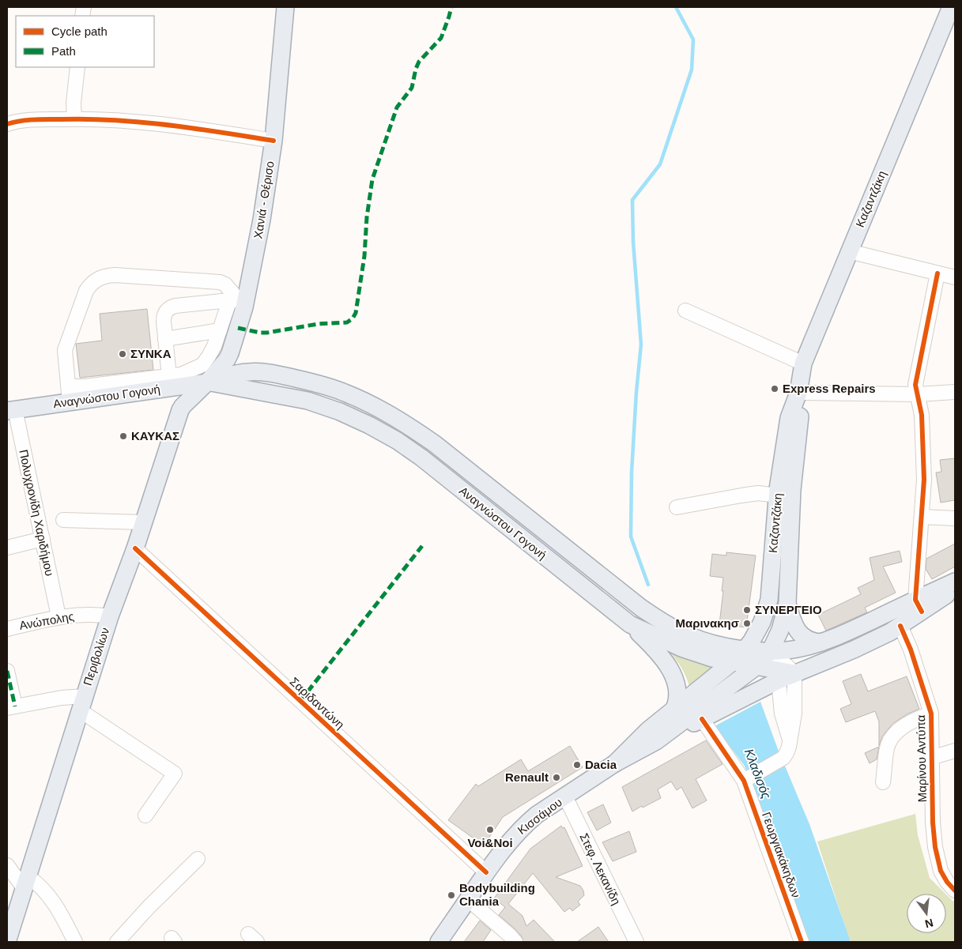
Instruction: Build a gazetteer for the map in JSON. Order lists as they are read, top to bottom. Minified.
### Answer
{"streets":{"main road":["Καζαντζάκη","Χανιά - Θέρισο","Αναγνώστου Γογονή","Περιβολίων","Κισσάμου"],"street":["Πολυχρονίδη Χαριδήμου","Ανώπολης","Σαριδαντώνη","Μαρίνου Αντύπα","Γεωργιακάκηδων","Στεφ. Λεκανίδη"]},"crossings":[["Καζαντζάκη","Αναγνώστου Γογονή"],["Καζαντζάκη","Κισσάμου"],["Χανιά - Θέρισο","Αναγνώστου Γογονή"],["Χανιά - Θέρισο","Περιβολίων"],["Αναγνώστου Γογονή","Πολυχρονίδη Χαριδήμου"],["Αναγνώστου Γογονή","Περιβολίων"],["Αναγνώστου Γογονή","Κισσάμου"],["Πολυχρονίδη Χαριδήμου","Ανώπολης"],["Ανώπολης","Περιβολίων"],["Περιβολίων","Σαριδαντώνη"],["Σαριδαντώνη","Κισσάμου"],["Κισσάμου","Στεφ. Λεκανίδη"]],"water":["Κλαδισός"],"places":["ΣΥΝΚΑ","Express Repairs","ΚΑΥΚΑΣ","ΣΥΝΕΡΓΕΙΟ","Μαρινακησ","Dacia","Renault","Voi&Noi","Bodybuilding Chania"],"legend":["Cycle path","Path"],"north":"bottom"}
